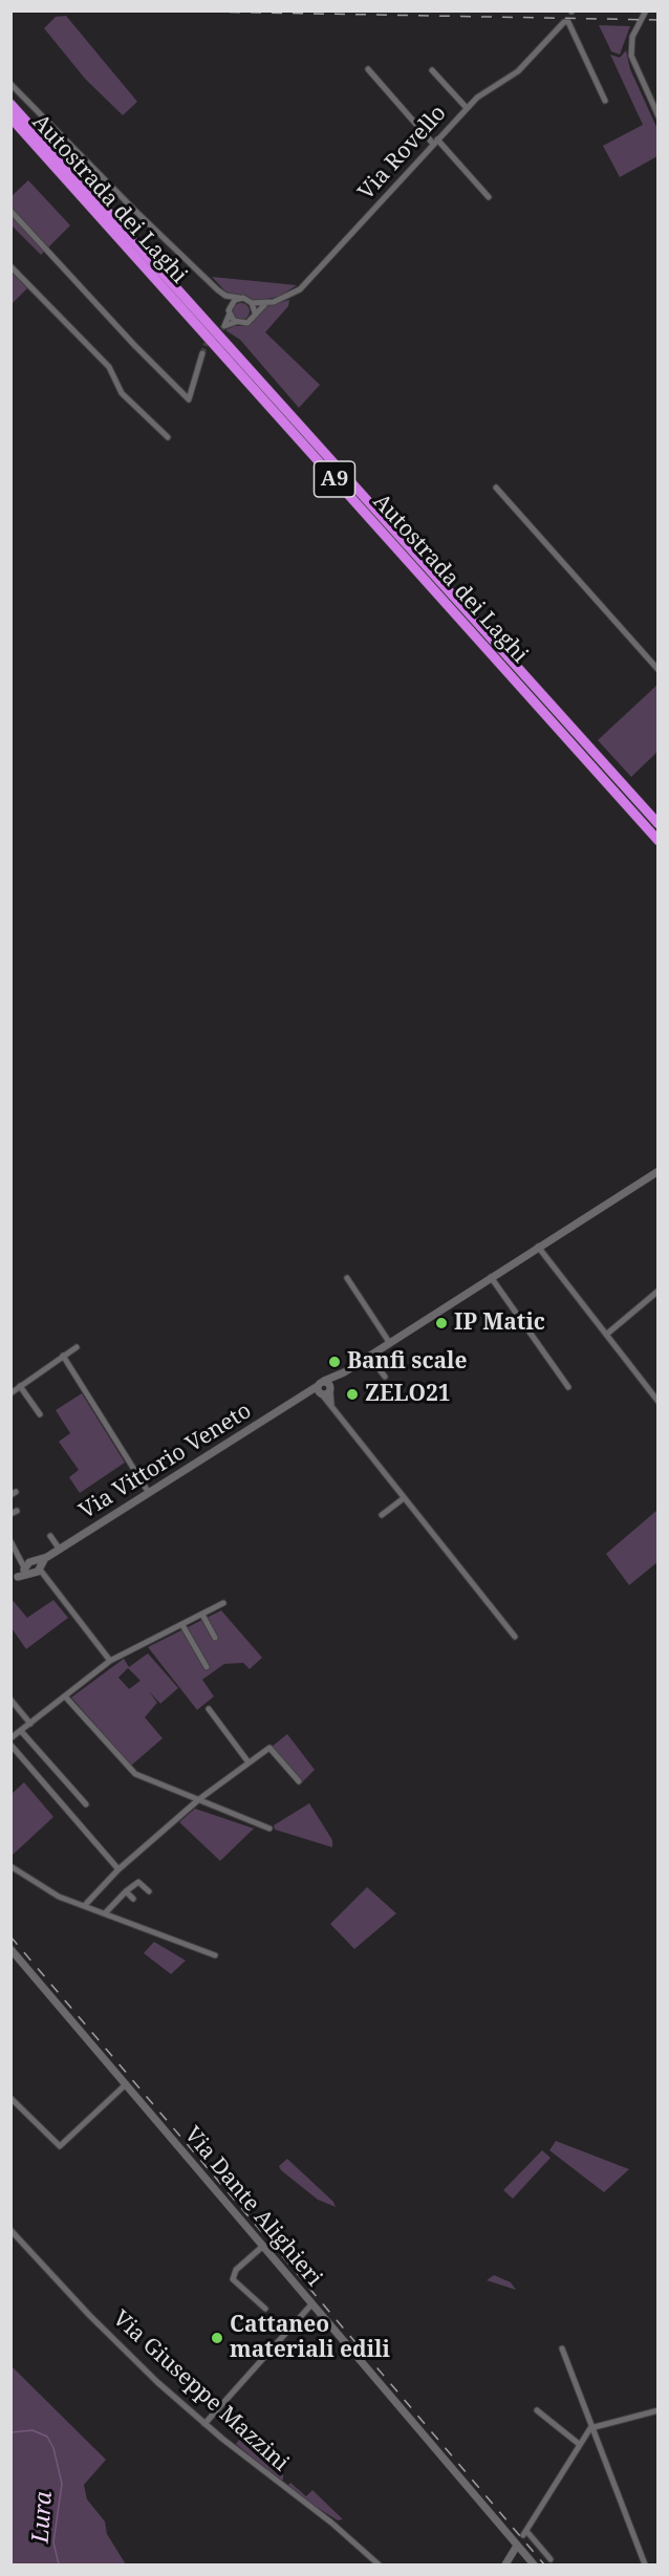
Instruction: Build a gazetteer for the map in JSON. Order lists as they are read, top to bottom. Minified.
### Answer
{"streets":{"highway":["Autostrada dei Laghi","A9"],"street":["Via Rovello","Via Vittorio Veneto","Via Dante Alighieri","Via Giuseppe Mazzini"]},"water":["Lura"],"places":["IP Matic","Banfi scale","ZELO21","Cattaneo materiali edili"]}
